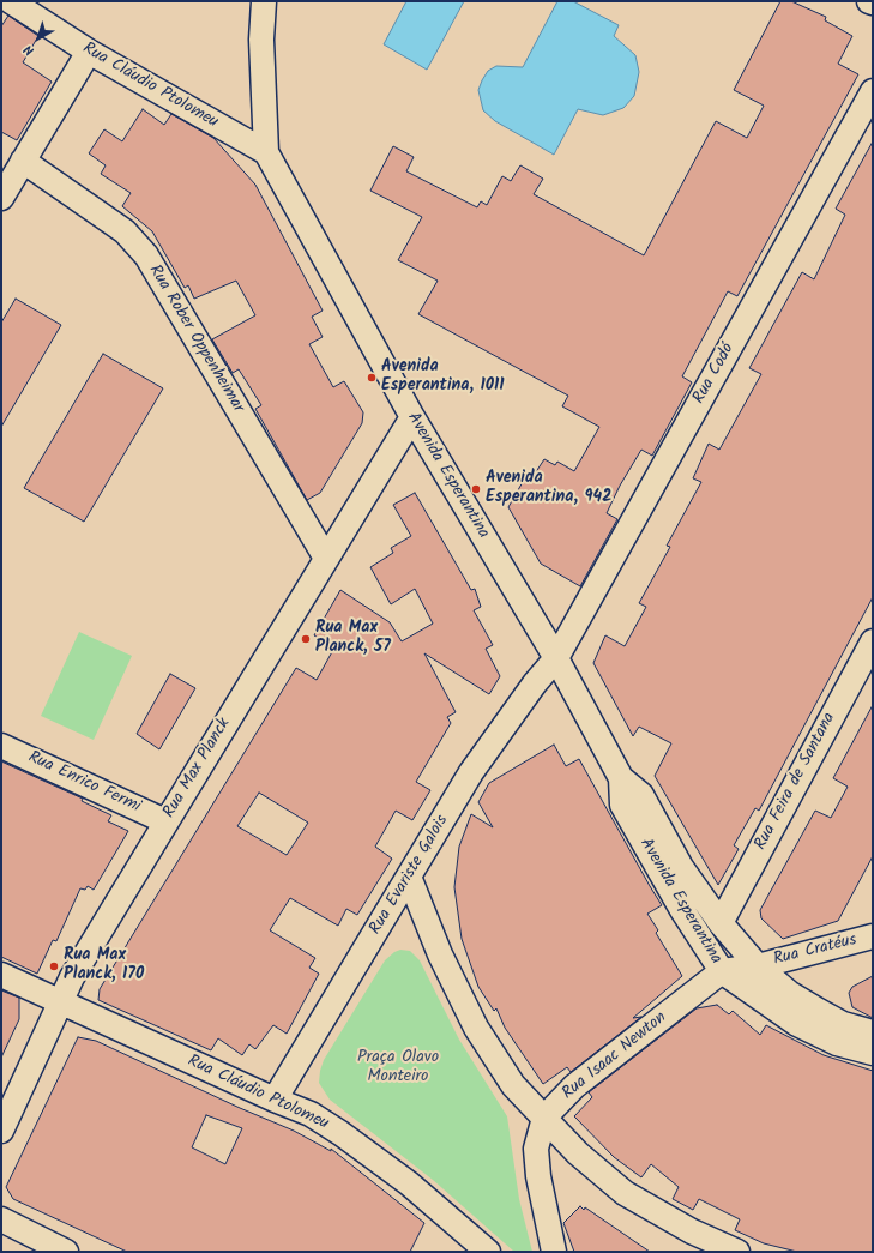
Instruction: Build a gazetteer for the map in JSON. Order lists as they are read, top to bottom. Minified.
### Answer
{"streets":{"street":["Rua Cláudio Ptolomeu","Rua Rober Oppenheimar","Rua Codó","Avenida Esperantina","Rua Max Planck","Rua Feira de Santana","Rua Enrico Fermi","Rua Evariste Galois","Rua Cratéus","Rua Isaac Newton"]},"crossings":[["Rua Cláudio Ptolomeu","Avenida Esperantina"],["Rua Cláudio Ptolomeu","Rua Max Planck"],["Rua Cláudio Ptolomeu","Rua Evariste Galois"],["Rua Rober Oppenheimar","Rua Max Planck"],["Rua Codó","Avenida Esperantina"],["Rua Codó","Rua Evariste Galois"],["Avenida Esperantina","Rua Max Planck"],["Avenida Esperantina","Rua Feira de Santana"],["Avenida Esperantina","Rua Evariste Galois"],["Avenida Esperantina","Rua Cratéus"],["Avenida Esperantina","Rua Isaac Newton"],["Rua Max Planck","Rua Enrico Fermi"]],"parks":["Praça Olavo Monteiro"],"places":["Avenida Esperantina, 1011","Avenida Esperantina, 942","Rua Max Planck, 57","Rua Max Planck, 170"],"north":"bottom left"}
